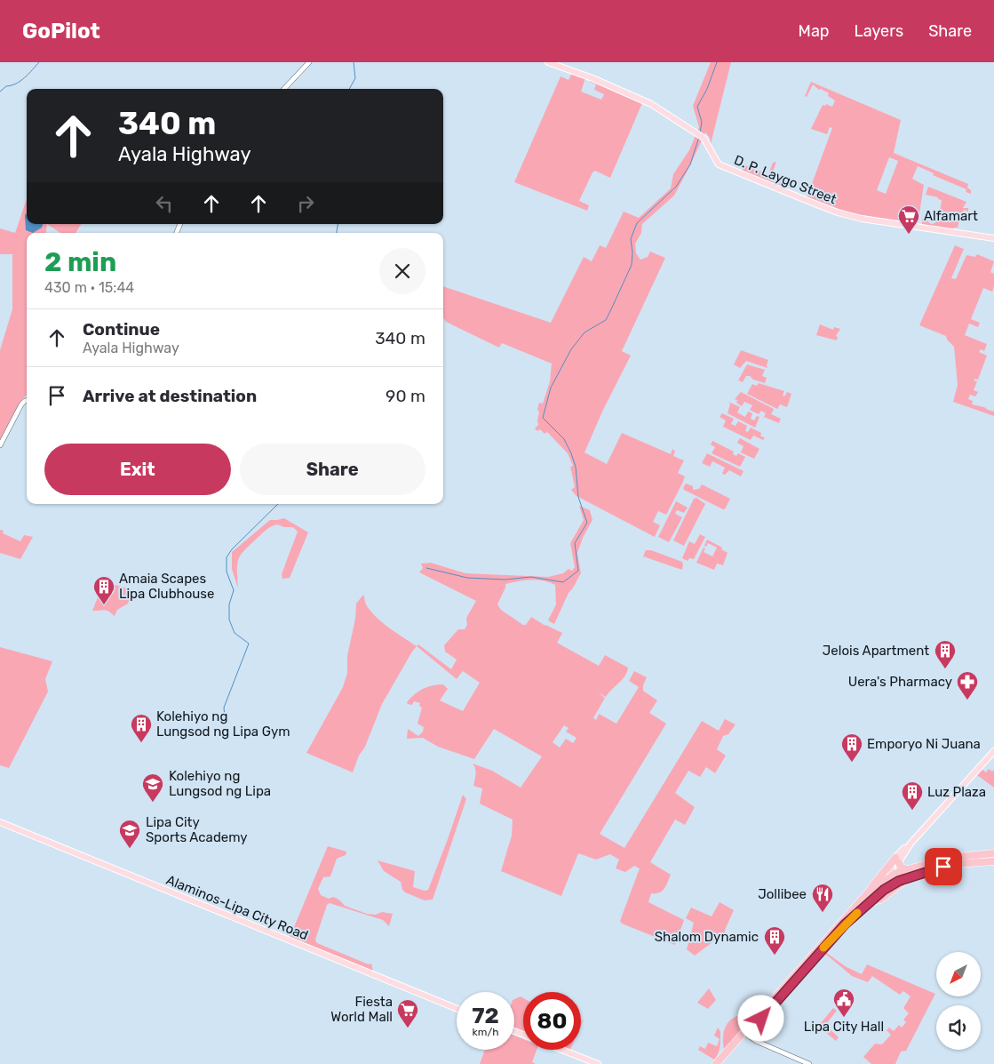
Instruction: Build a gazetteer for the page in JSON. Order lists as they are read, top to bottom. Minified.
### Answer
{"streets":{"main road":["D. P. Laygo Street","Alaminos-Lipa City Road"]},"places":{"supermarket":["Alfamart","Fiesta World Mall"],"building":["Amaia Scapes Lipa Clubhouse","Jelois Apartment","Kolehiyo ng Lungsod ng Lipa Gym","Emporyo Ni Juana","Luz Plaza","Shalom Dynamic"],"pharmacy":["Uera's Pharmacy"],"school or university":["Kolehiyo ng Lungsod ng Lipa","Lipa City Sports Academy"],"restaurant":["Jollibee"],"public building":["Lipa City Hall"]},"north":"bottom left","page":{"header":"GoPilot","nav":["Map","Layers","Share"],"turn":["340 m","Ayala Highway"],"heading":["2 min","430 m · 15:44"],"list":[{"name":"Continue","note":"Ayala Highway","value":"340 m"},{"name":"Arrive at destination","value":"90 m"}],"buttons":["Exit","Share"],"speed":"72 km/h","limit":"80"}}
